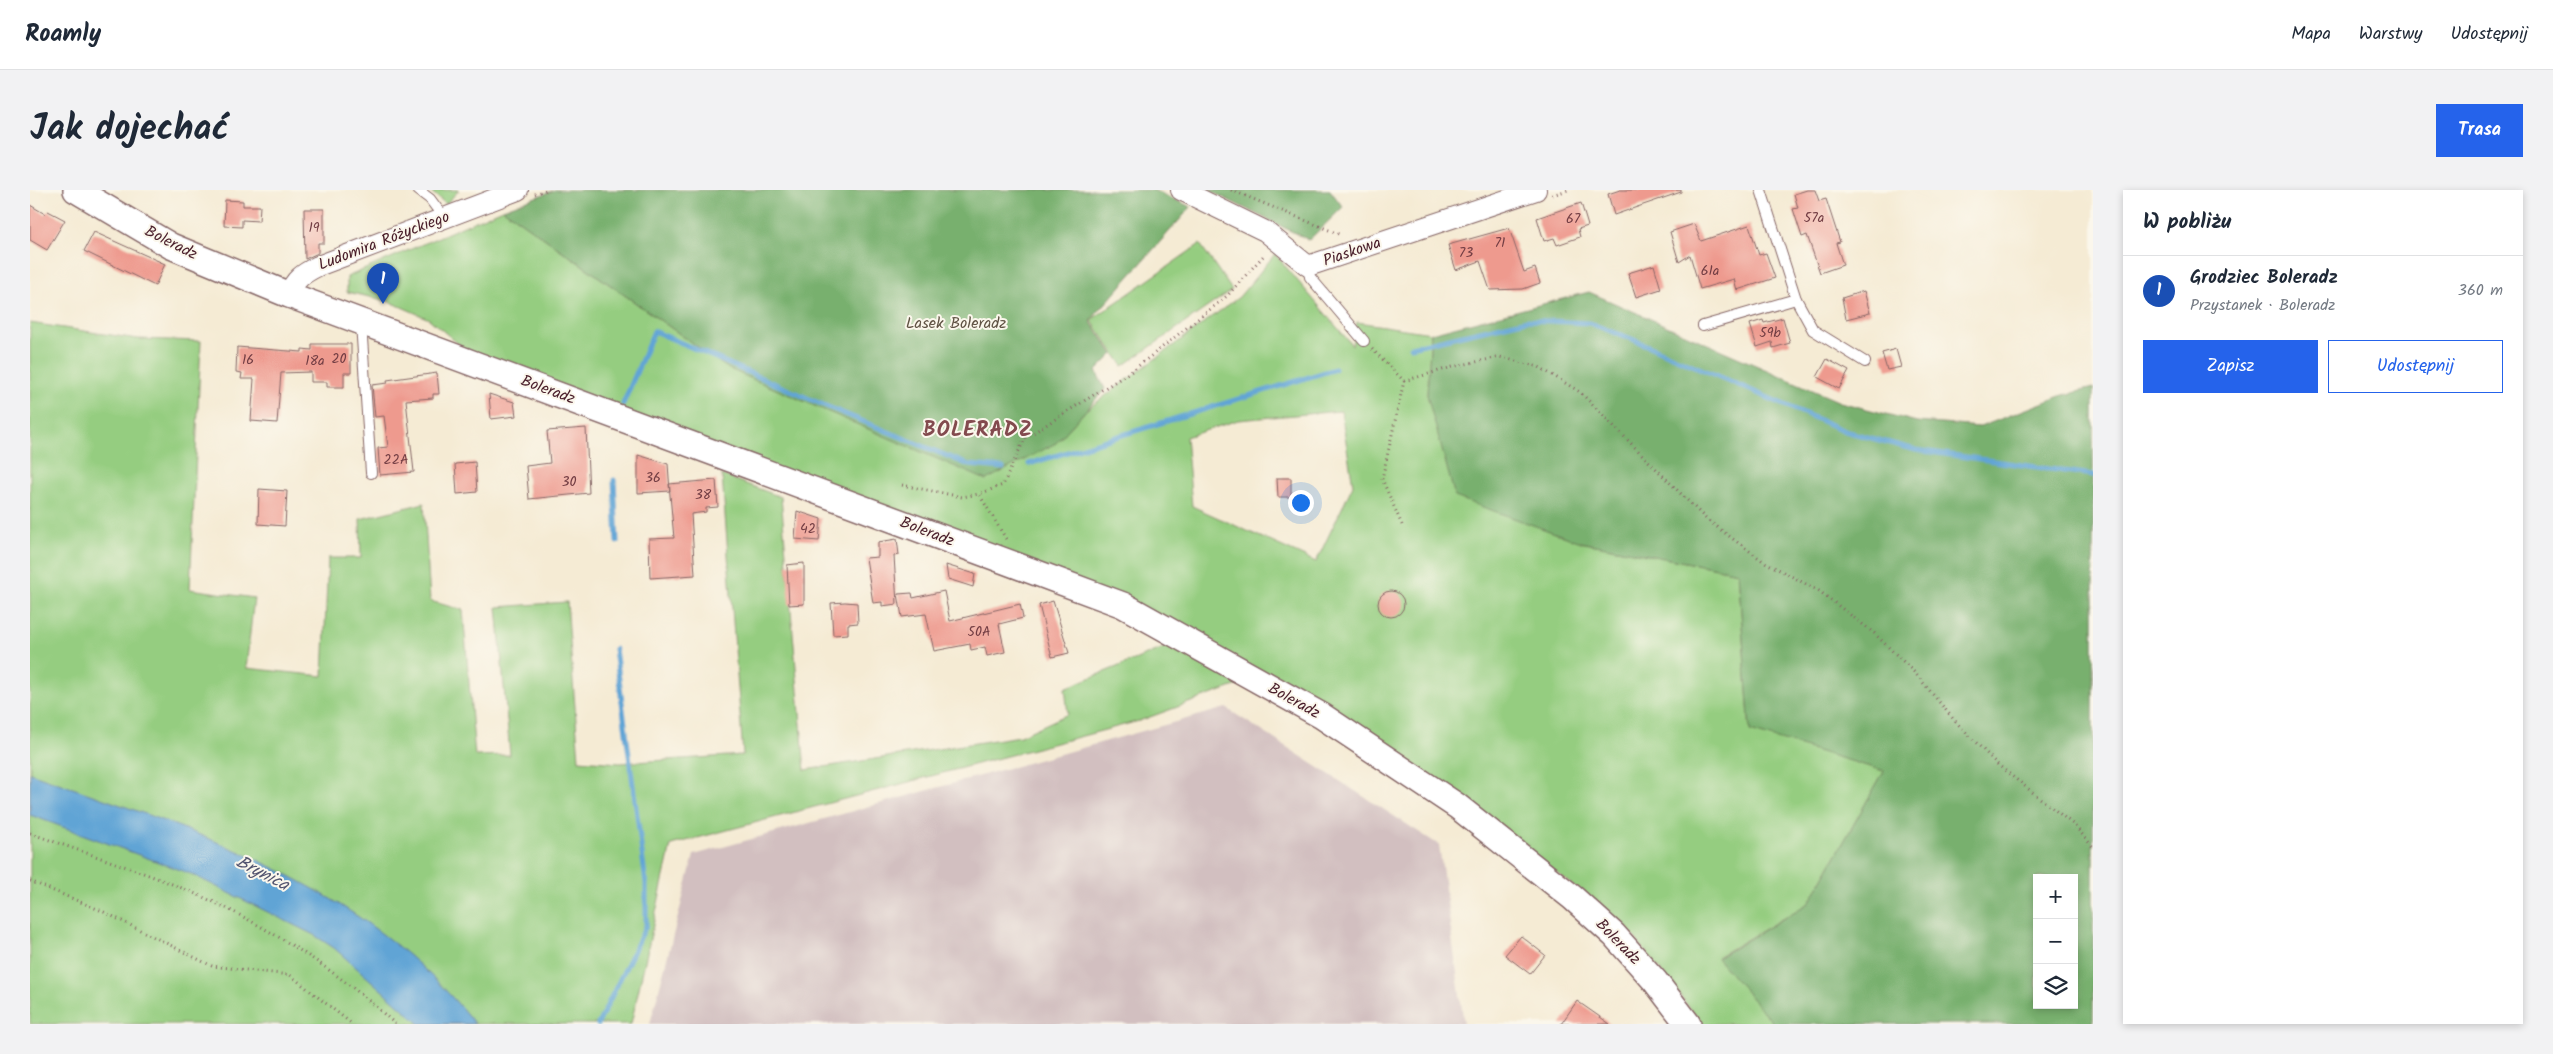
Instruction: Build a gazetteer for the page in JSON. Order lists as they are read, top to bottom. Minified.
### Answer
{"streets":{"street":["Ludomira Różyckiego","Boleradz","Piaskowa"]},"crossings":[["Ludomira Różyckiego","Boleradz"]],"districts":["BOLERADZ"],"water":["Brynica"],"parks":["Lasek Boleradz"],"house_numbers":["57a","67","19","71","73","61a","59b","20","16","18a","22A","36","30","38","42","50A"],"page":{"header":"Roamly","nav":["Mapa","Warstwy","Udostępnij"],"title":"Jak dojechać","buttons":["Trasa",["Zapisz","Udostępnij"]],"heading":"W pobliżu","list":[{"mark":"1","name":"Grodziec Boleradz","note":"Przystanek · Boleradz","value":"360 m"}],"pins":"1","map_buttons":["+","−"]}}
